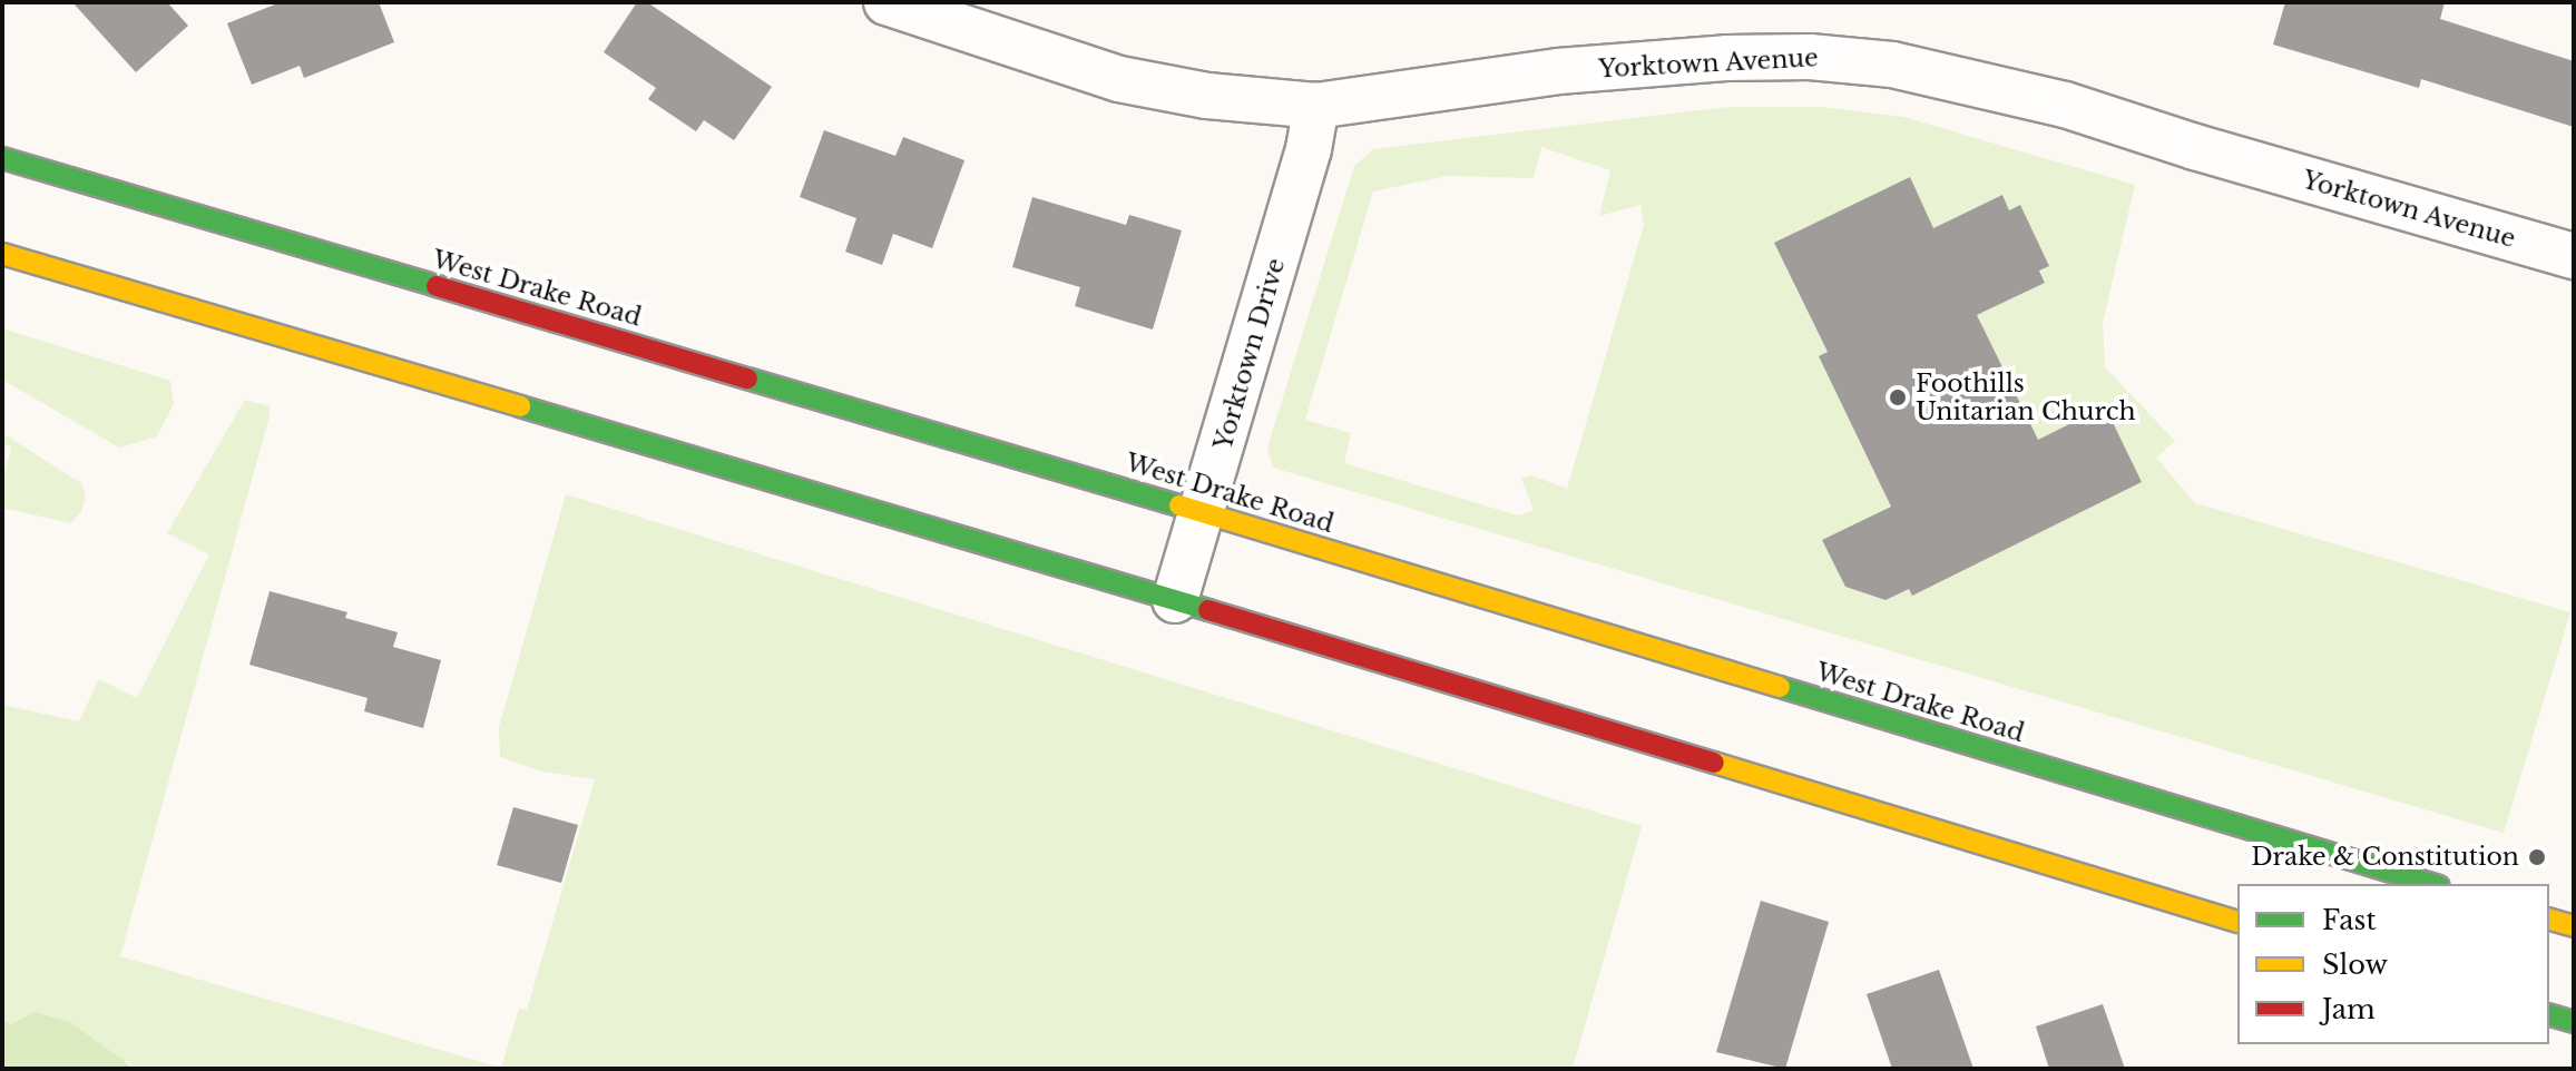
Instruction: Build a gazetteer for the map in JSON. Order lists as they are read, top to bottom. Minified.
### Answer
{"streets":{"main road":["West Drake Road"],"street":["Yorktown Avenue","Yorktown Drive"]},"crossings":[["Yorktown Avenue","Yorktown Drive"],["West Drake Road","Yorktown Drive"]],"places":["Foothills Unitarian Church","Drake & Constitution"],"legend":["Fast","Slow","Jam"]}
